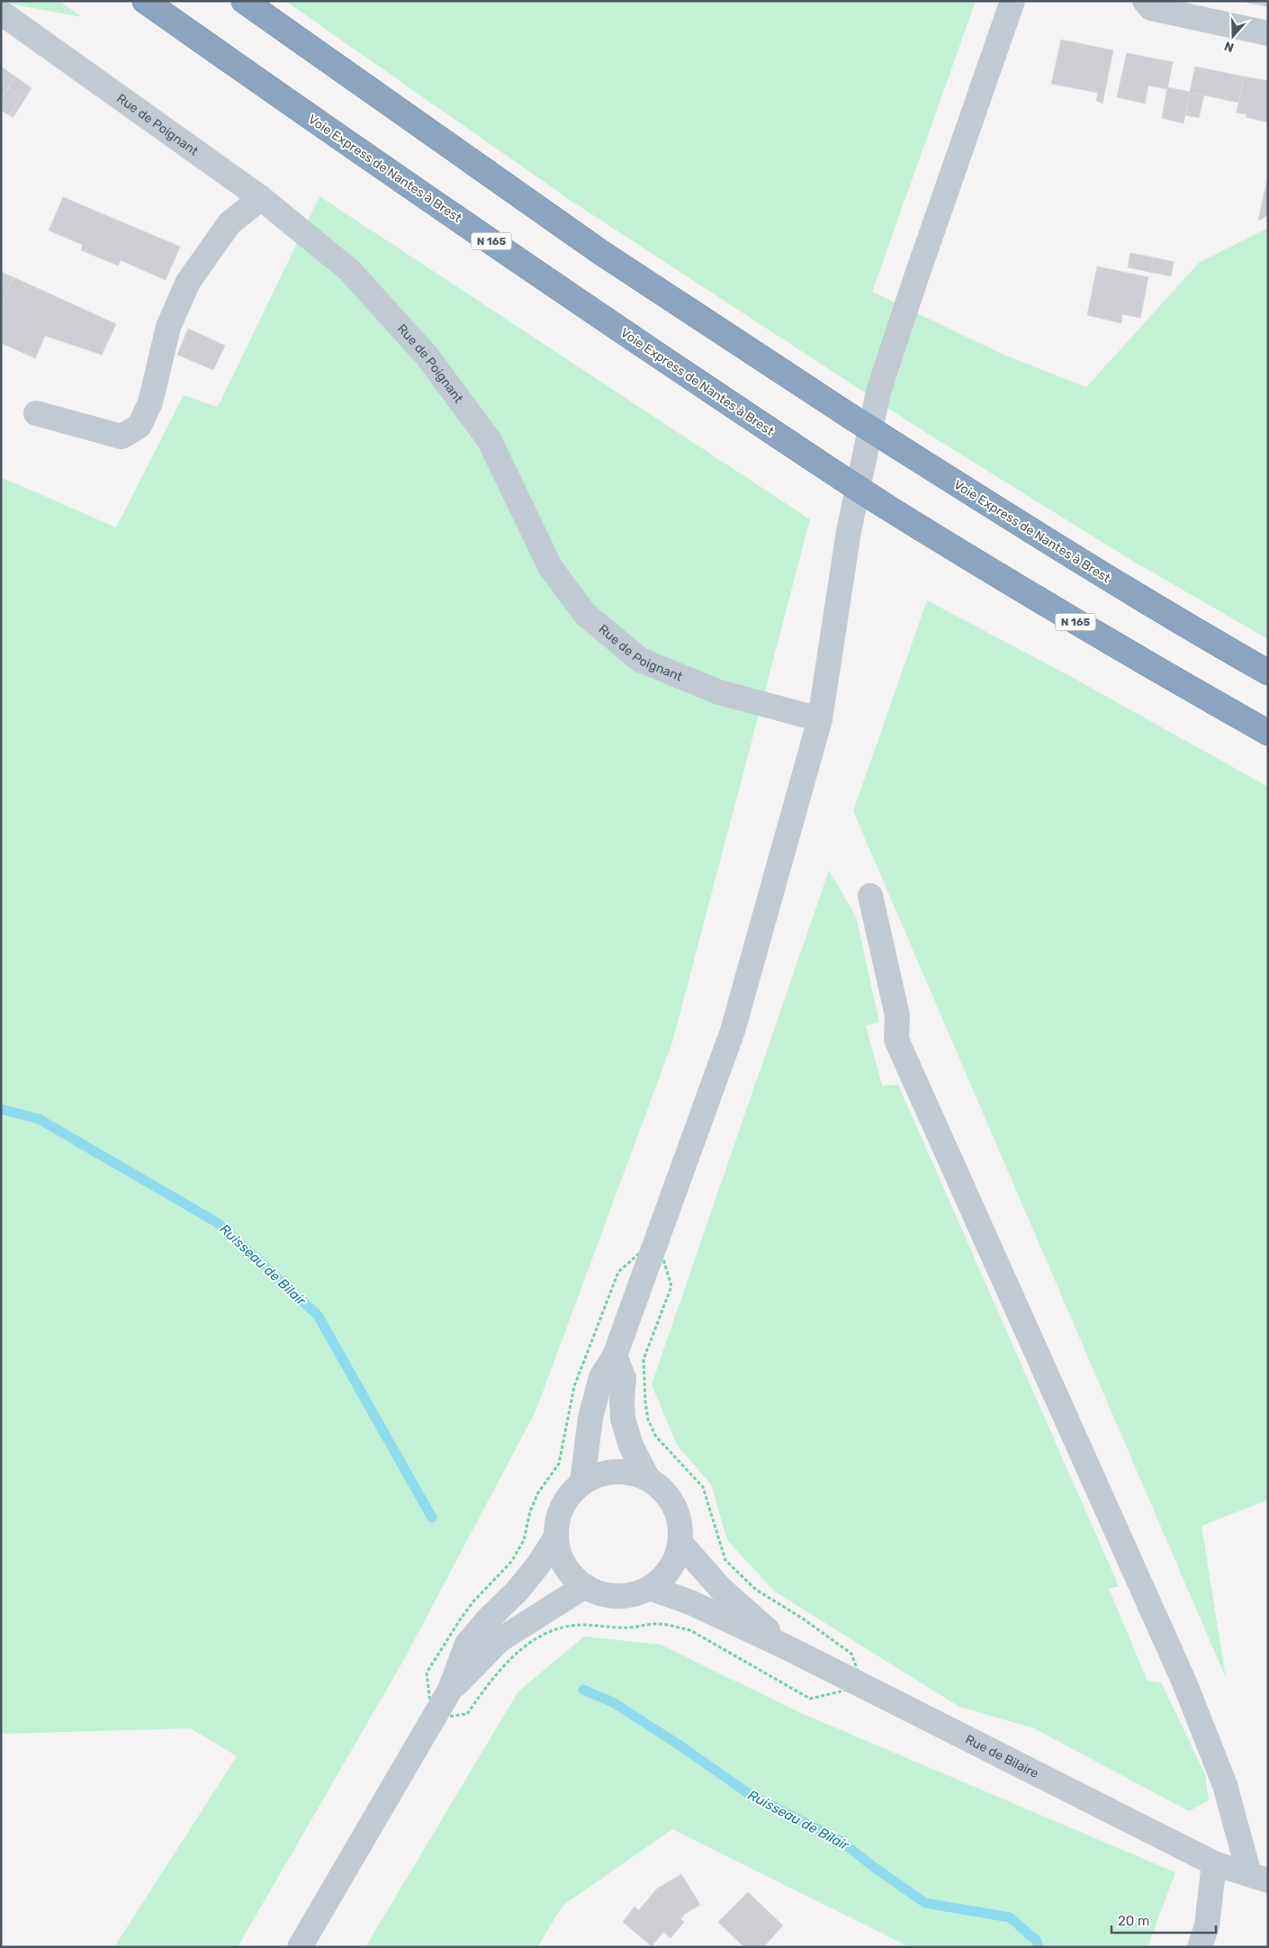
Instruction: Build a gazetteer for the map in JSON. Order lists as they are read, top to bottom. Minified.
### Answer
{"streets":{"highway":["Voie Express de Nantes à Brest","N 165"],"street":["Rue de Poignant","Rue de Bilaire"]},"water":["Ruisseau de Bilair"],"scale_bar":"20 m","north":"bottom"}
